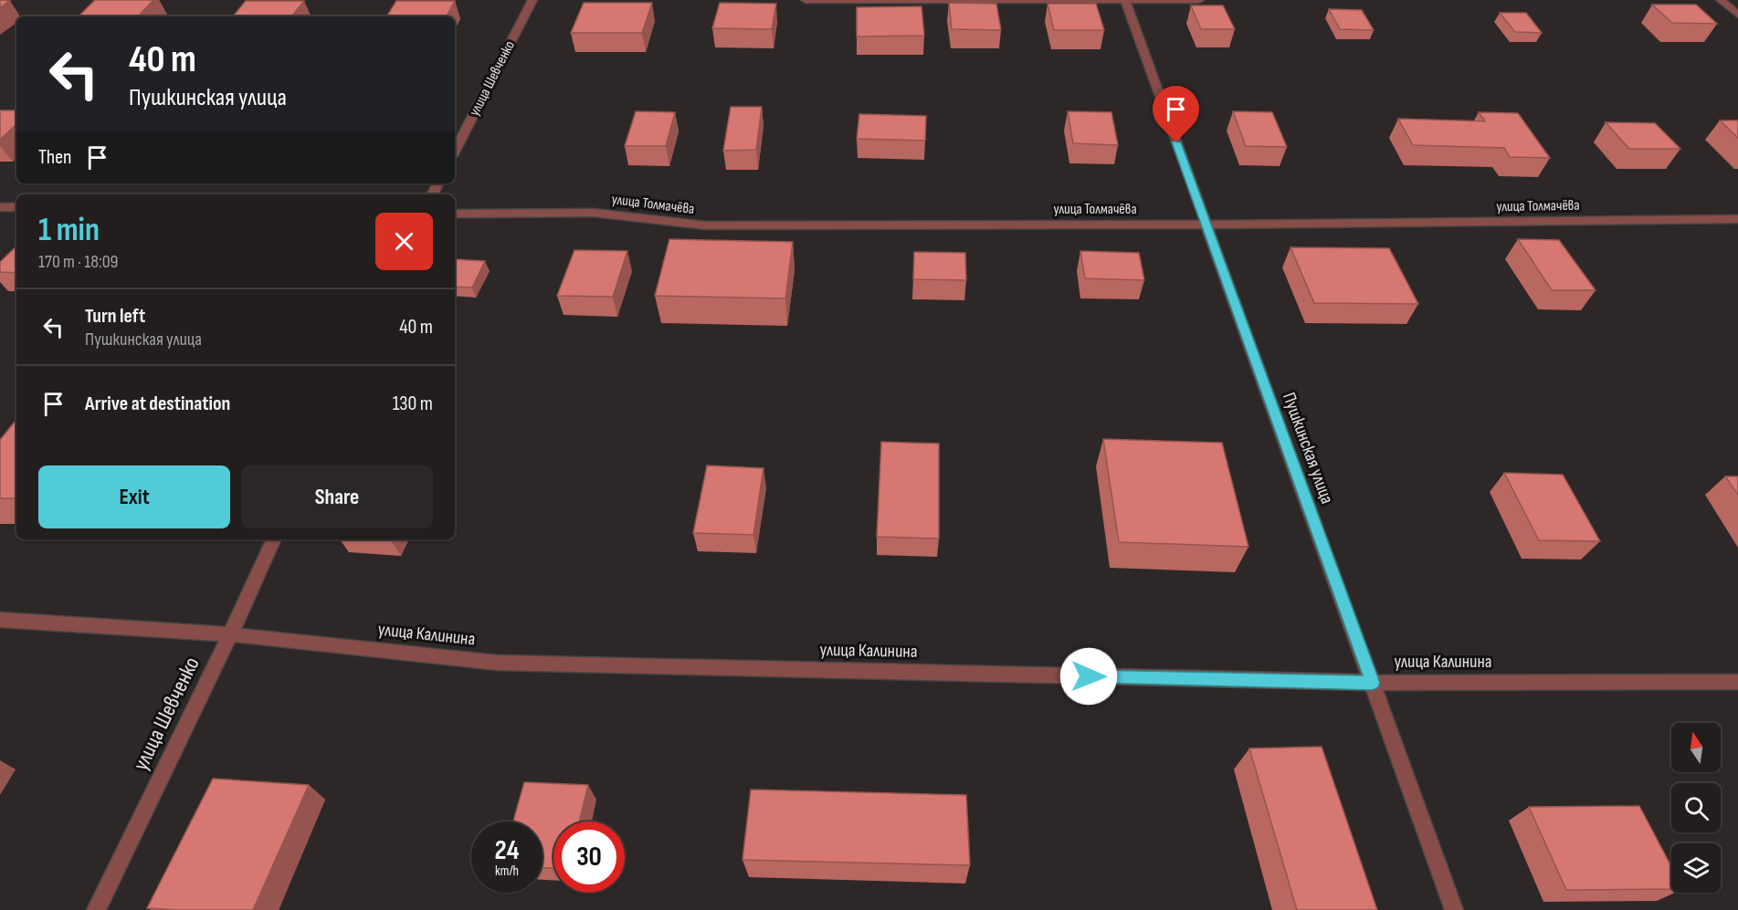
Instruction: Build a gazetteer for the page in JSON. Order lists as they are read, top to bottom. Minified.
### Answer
{"streets":{"street":["улица Шевченко","улица Толмачёва","Пушкинская улица","улица Калинина"]},"crossings":[["улица Шевченко","улица Калинина"],["улица Толмачёва","Пушкинская улица"],["Пушкинская улица","улица Калинина"]],"north":"top","page":{"turn":["40 m","Пушкинская улица"],"then":"Then","heading":["1 min","170 m · 18:09"],"list":[{"name":"Turn left","note":"Пушкинская улица","value":"40 m"},{"name":"Arrive at destination","value":"130 m"}],"buttons":["Exit","Share"],"speed":"24 km/h","limit":"30"}}
